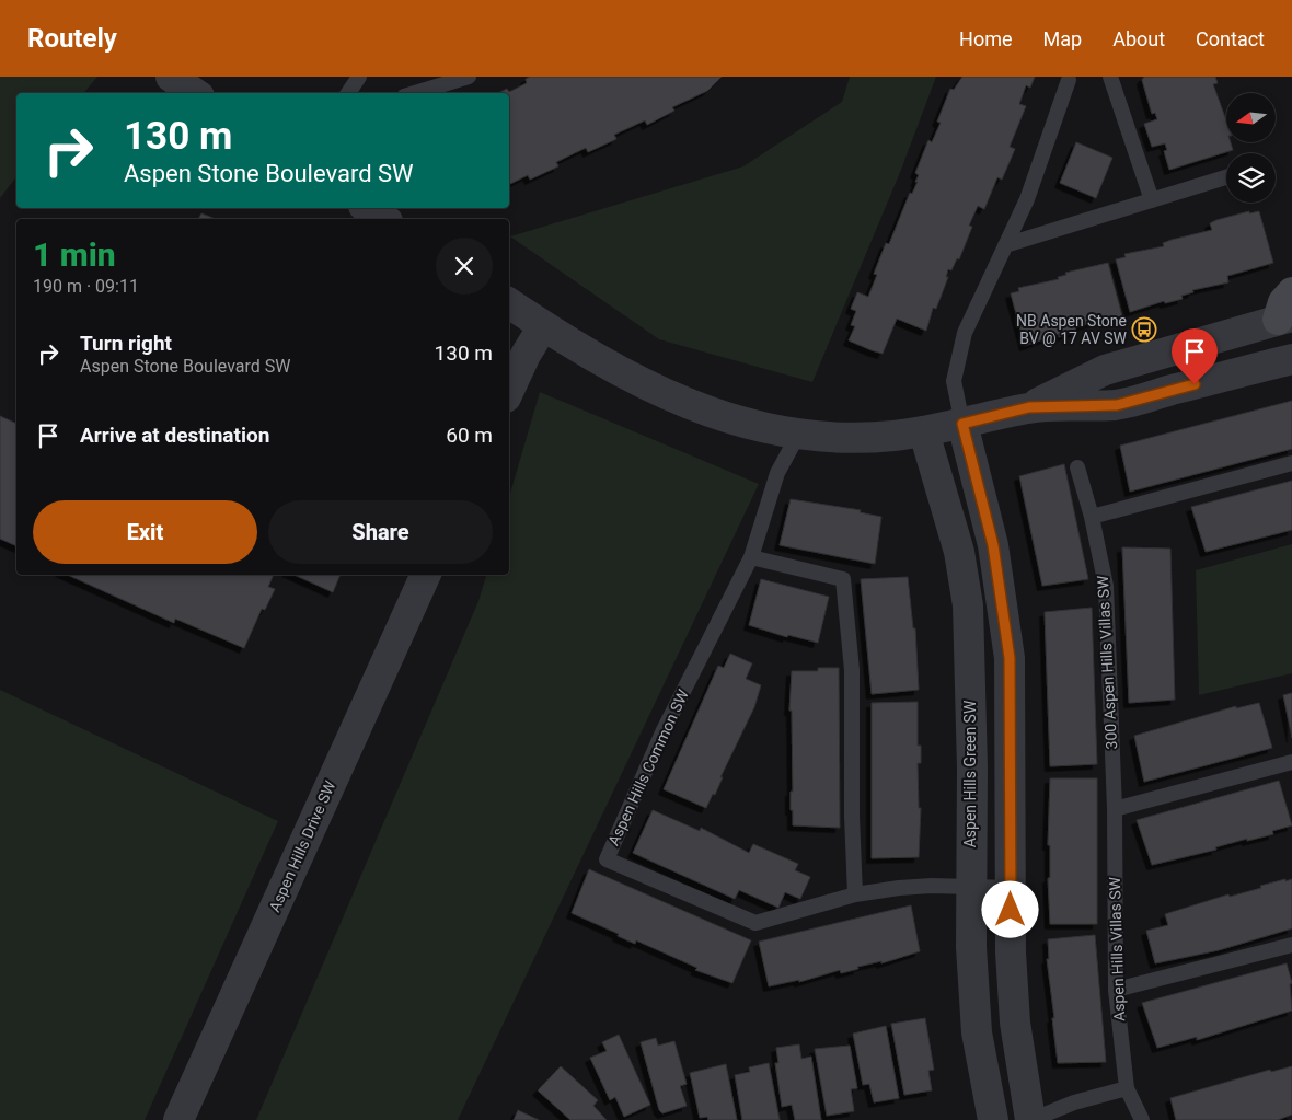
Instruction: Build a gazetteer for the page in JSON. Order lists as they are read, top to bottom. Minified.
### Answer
{"streets":{"street":["Aspen Hills Green SW","Aspen Hills Drive SW"],"lane":["300 Aspen Hills Villas SW","Aspen Hills Common SW","Aspen Hills Villas SW"]},"crossings":[["300 Aspen Hills Villas SW","Aspen Hills Villas SW"],["Aspen Hills Common SW","Aspen Hills Green SW"]],"places":{"bus stop":["NB Aspen Stone BV @ 17 AV SW"]},"north":"left","page":{"header":"Routely","nav":["Home","Map","About","Contact"],"turn":["130 m","Aspen Stone Boulevard SW"],"heading":["1 min","190 m · 09:11"],"list":[{"name":"Turn right","note":"Aspen Stone Boulevard SW","value":"130 m"},{"name":"Arrive at destination","value":"60 m"}],"buttons":["Exit","Share"]}}
